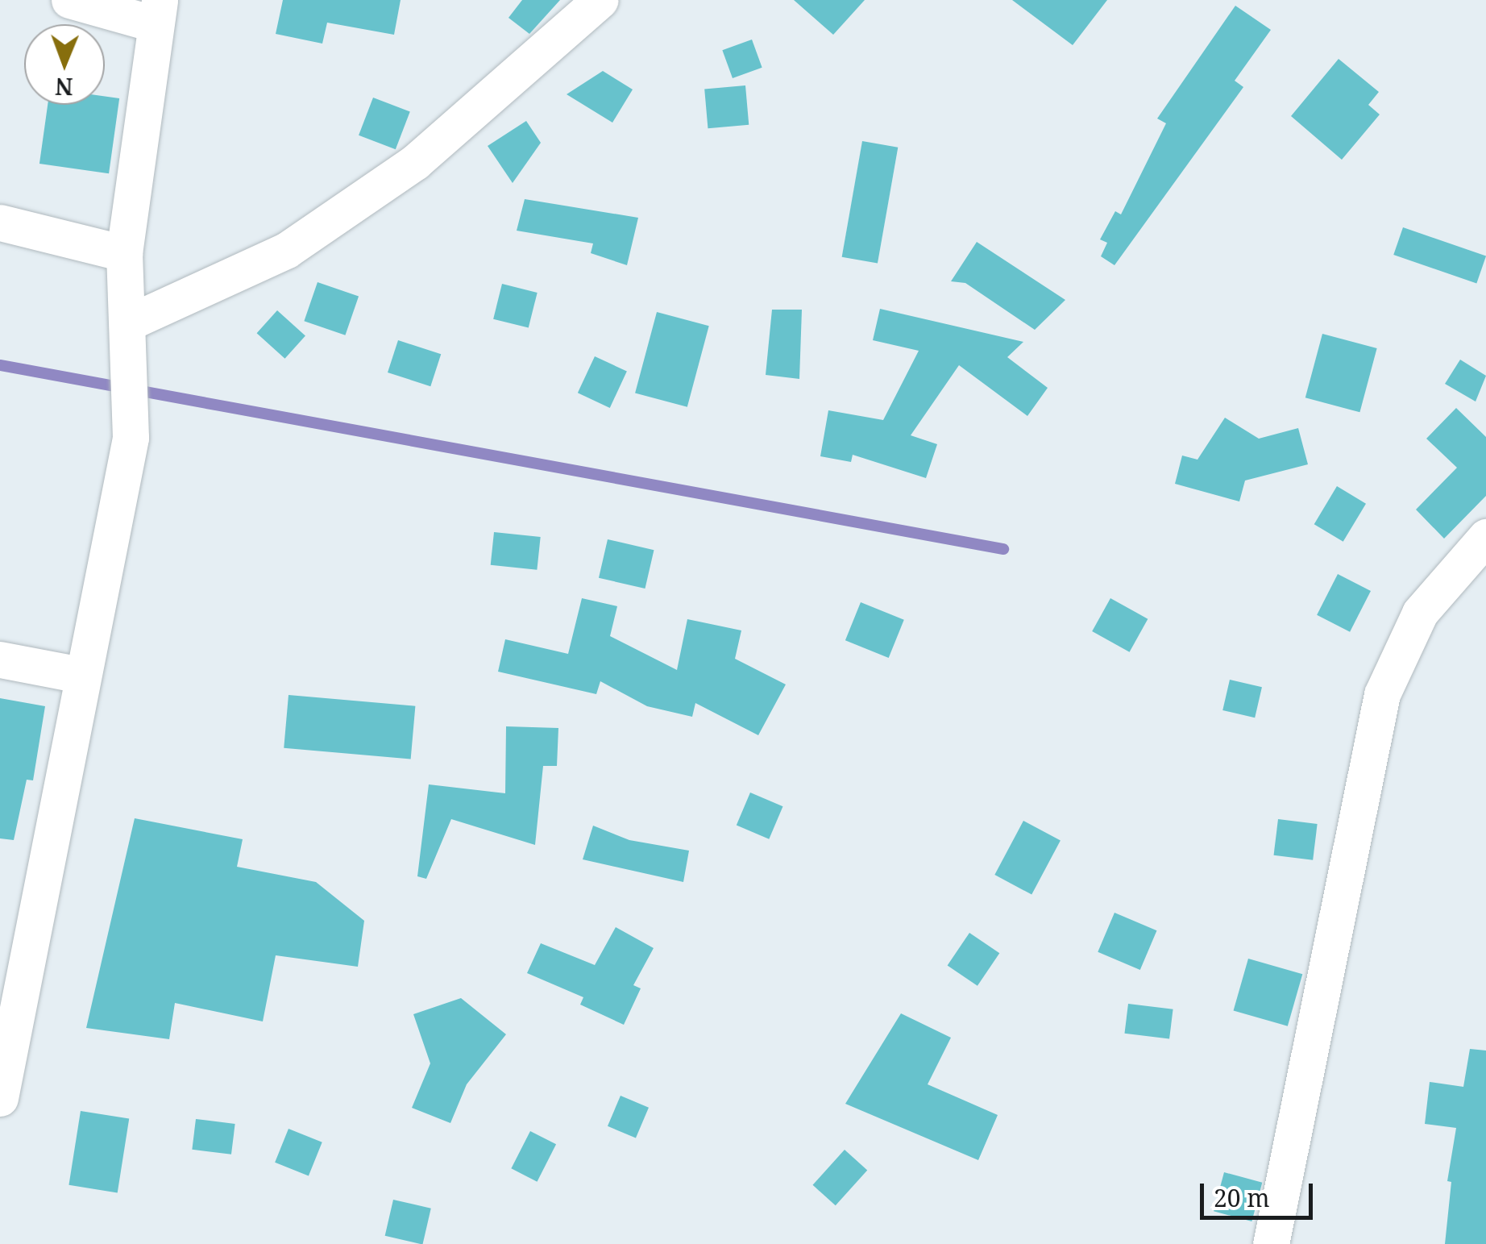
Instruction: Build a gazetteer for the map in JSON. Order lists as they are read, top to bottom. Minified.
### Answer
{"scale_bar":"20 m","north":"bottom"}
